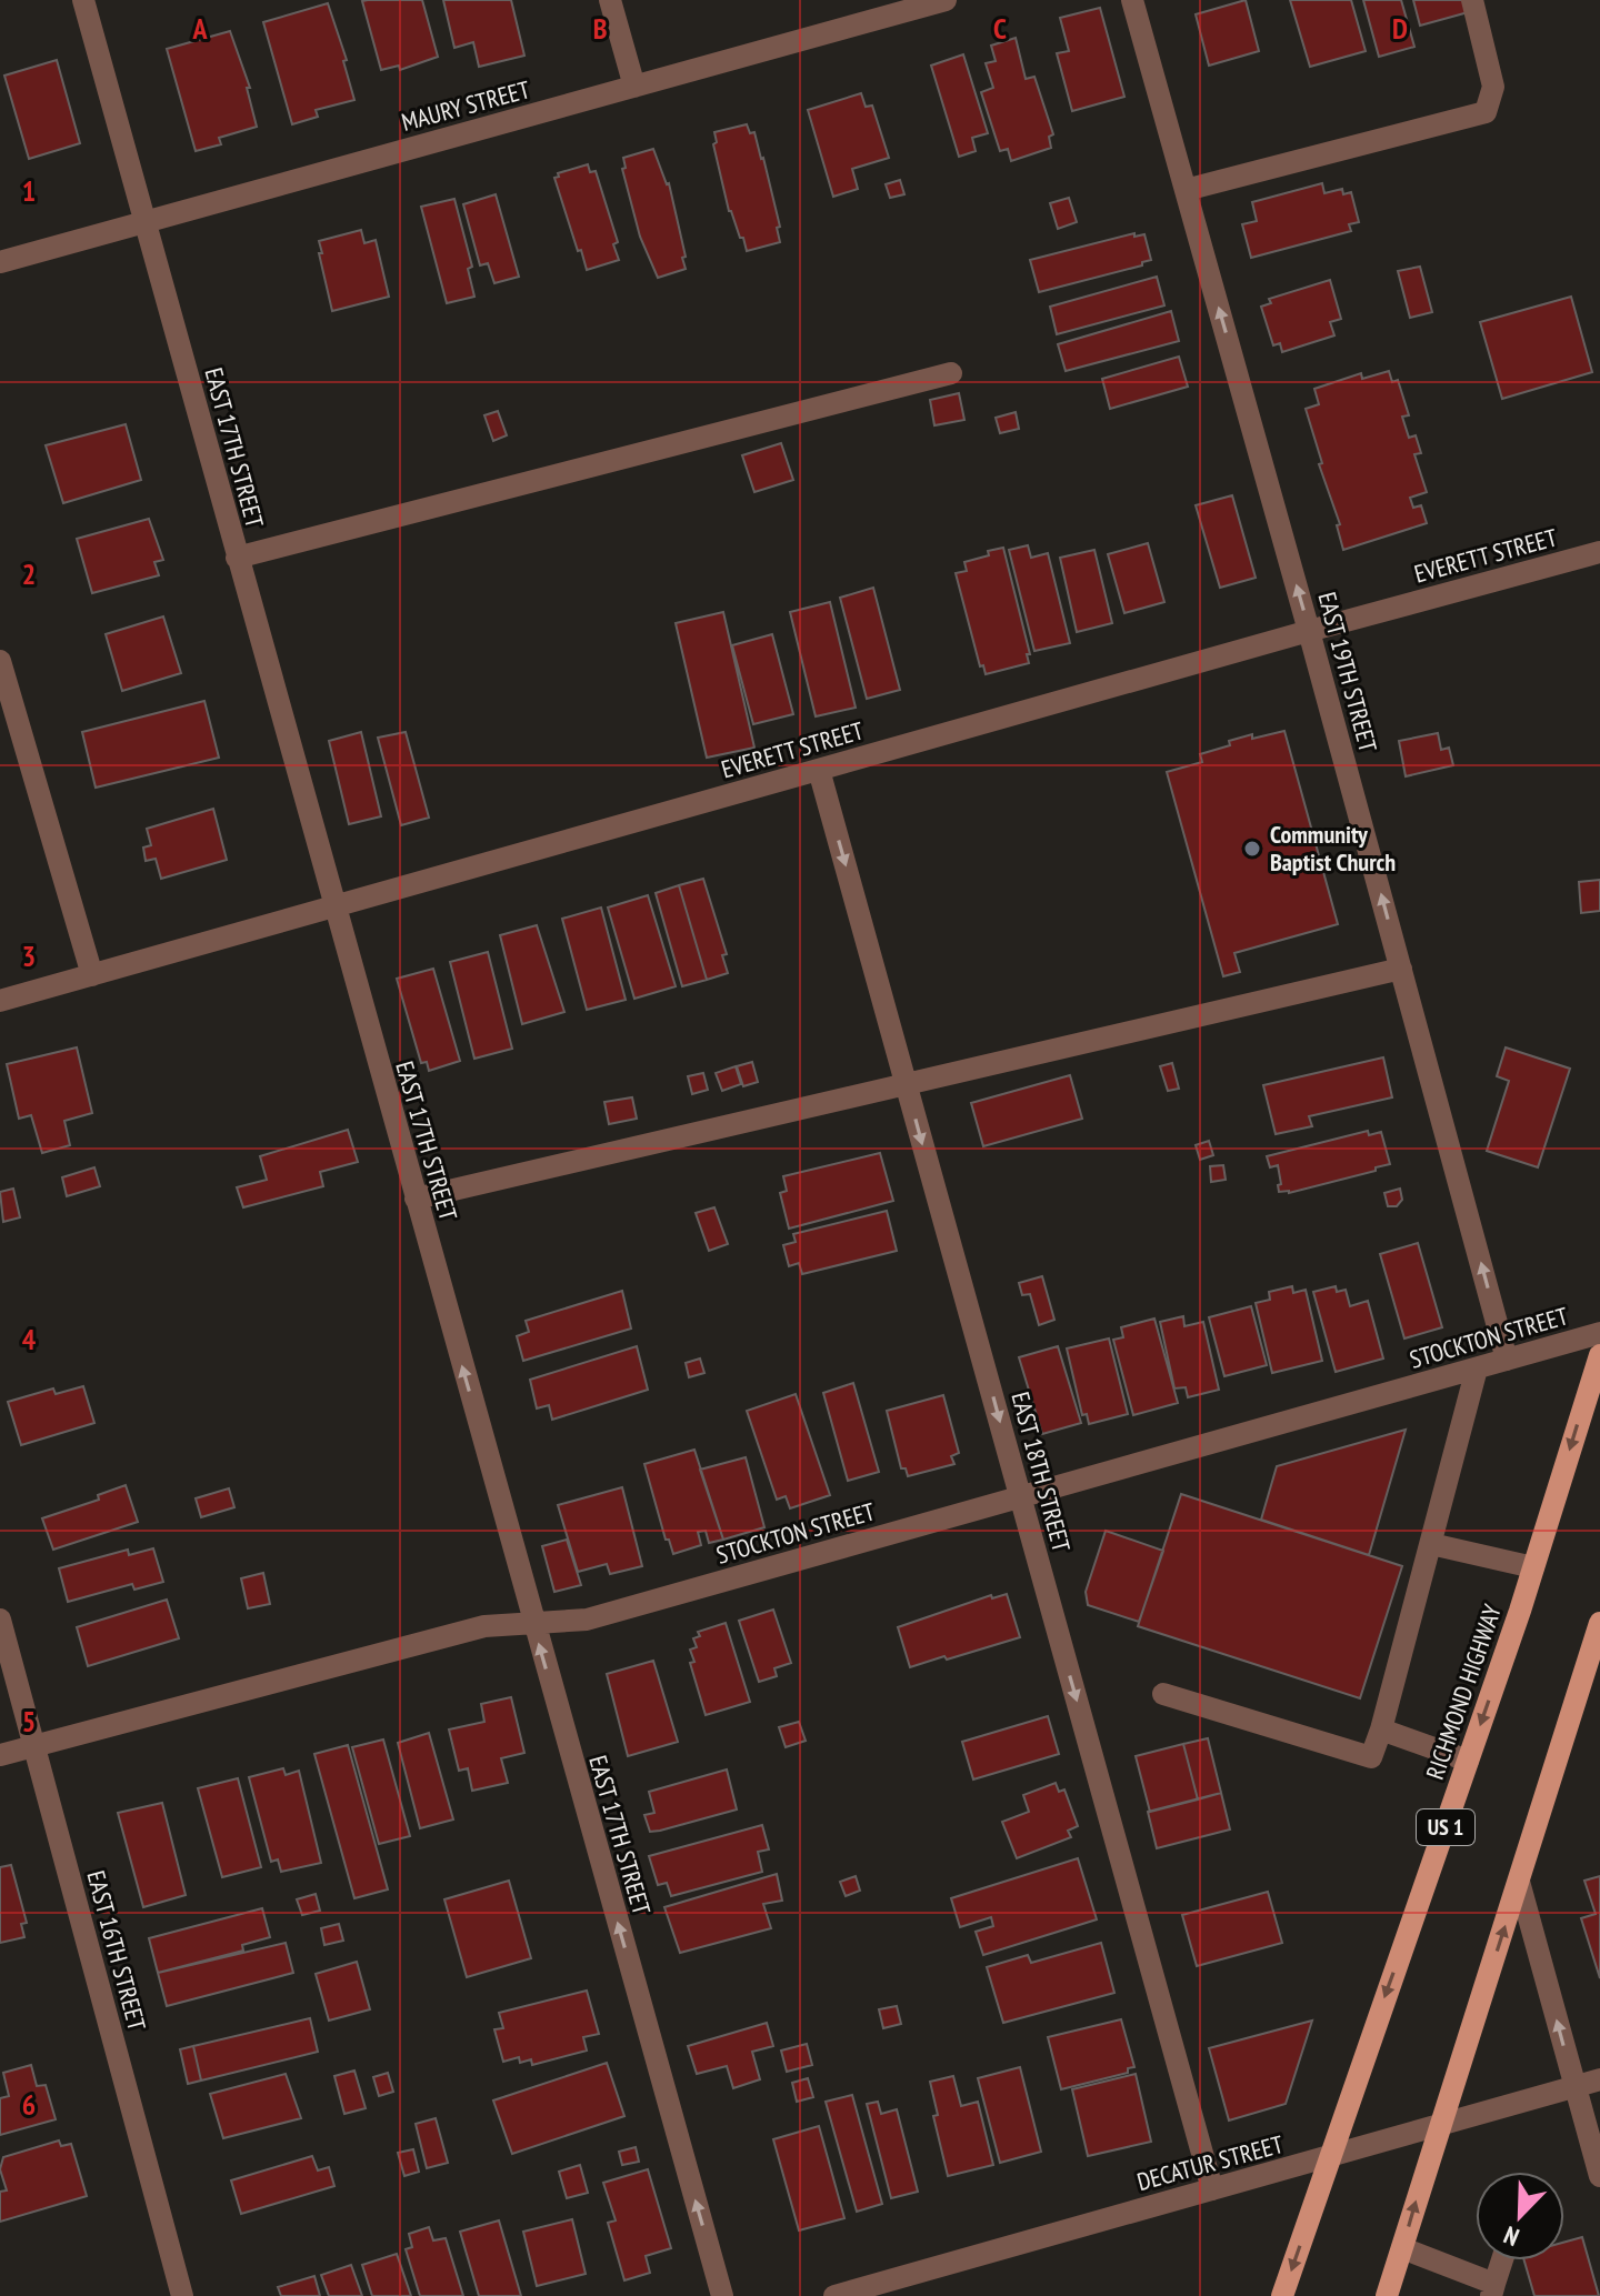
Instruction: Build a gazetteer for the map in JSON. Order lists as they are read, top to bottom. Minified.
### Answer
{"streets":{"main road":["RICHMOND HIGHWAY","US 1"],"street":["MAURY STREET","EAST 17TH STREET","EVERETT STREET","EAST 19TH STREET","STOCKTON STREET","EAST 18TH STREET","EAST 16TH STREET","DECATUR STREET"]},"crossings":[["MAURY STREET","EAST 17TH STREET"],["EAST 17TH STREET","EVERETT STREET"],["EAST 17TH STREET","STOCKTON STREET"],["EVERETT STREET","EAST 19TH STREET"],["EVERETT STREET","EAST 18TH STREET"],["EAST 19TH STREET","STOCKTON STREET"],["STOCKTON STREET","EAST 18TH STREET"],["STOCKTON STREET","EAST 16TH STREET"],["EAST 18TH STREET","DECATUR STREET"],["RICHMOND HIGHWAY","DECATUR STREET"]],"one_way":["EAST 17TH STREET","EAST 19TH STREET","EAST 18TH STREET"],"places":["Community Baptist Church"],"north":"bottom left","grid":{"columns":["A","B","C","D"],"rows":["1","2","3","4","5","6"]}}
